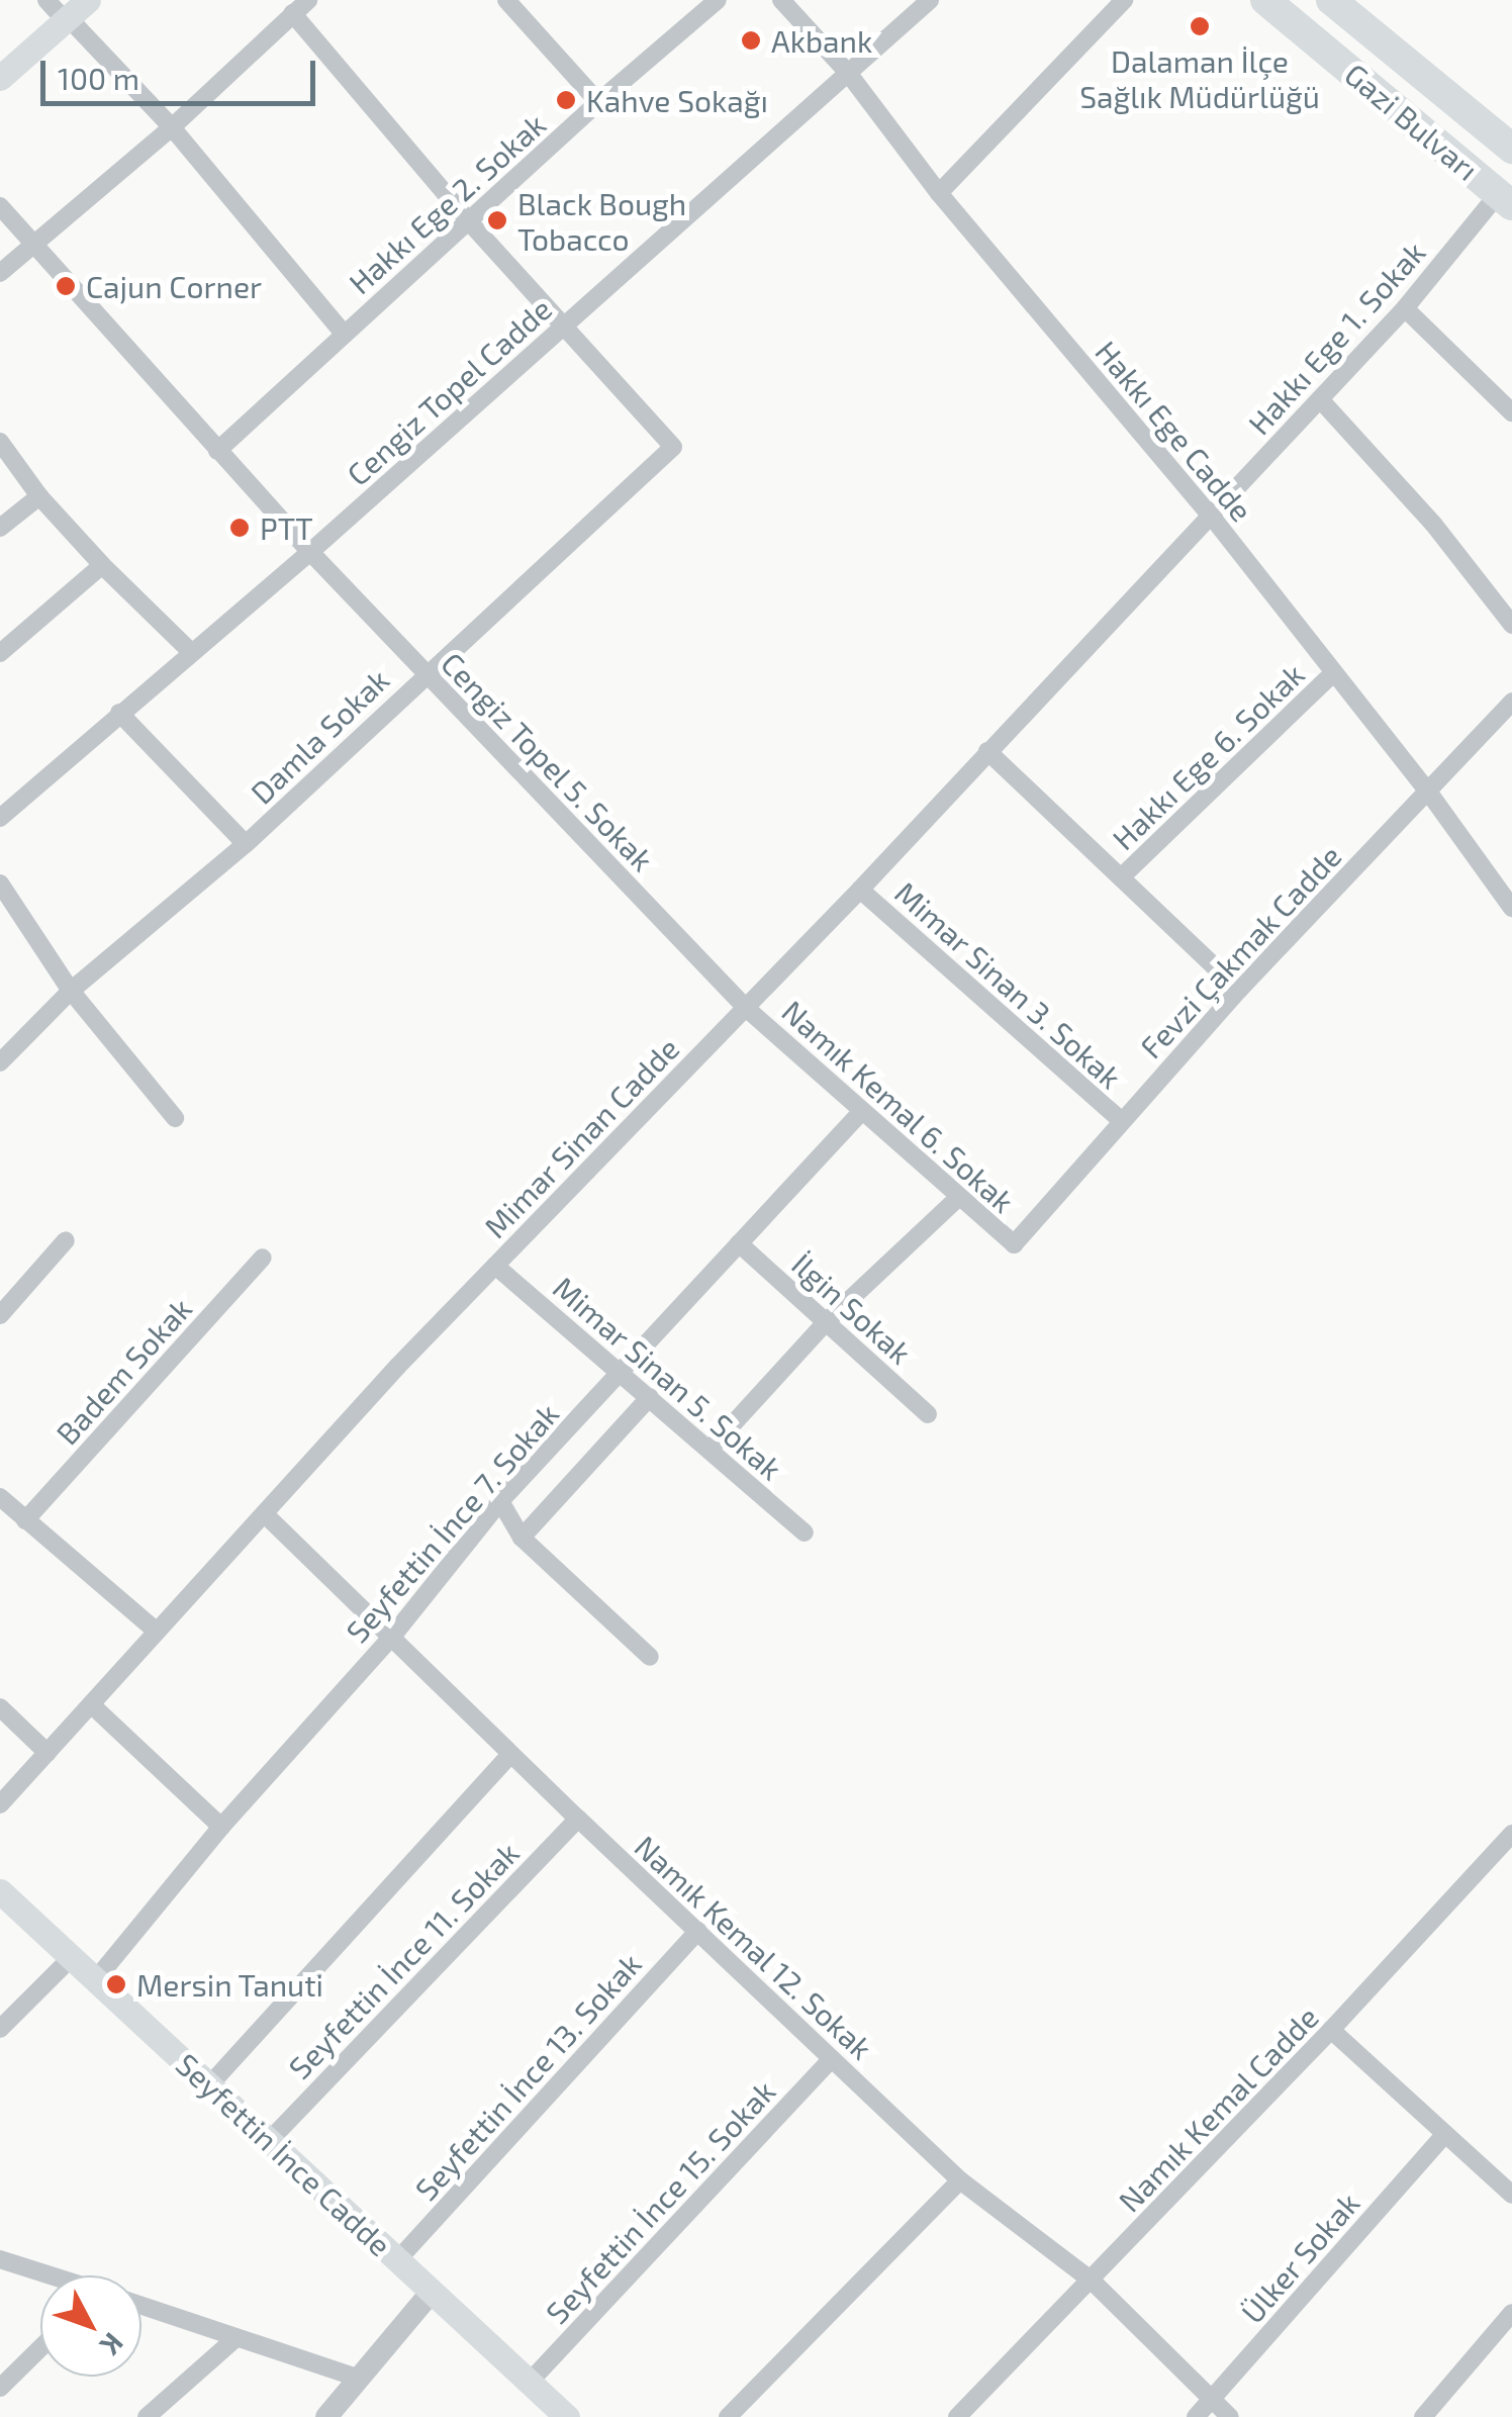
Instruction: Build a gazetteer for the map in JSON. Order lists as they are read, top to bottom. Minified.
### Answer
{"streets":{"main road":["Gazi Bulvarı","Seyfettin İnce Cadde"],"street":["Hakkı Ege 2. Sokak","Hakkı Ege 1. Sokak","Cengiz Topel Cadde","Hakkı Ege Cadde","Damla Sokak","Hakkı Ege 6. Sokak","Cengiz Topel 5. Sokak","Fevzi Çakmak Cadde","Mimar Sinan 3. Sokak","Namık Kemal 6. Sokak","Mimar Sinan Cadde","İlgin Sokak","Badem Sokak","Mimar Sinan 5. Sokak","Seyfettin İnce 7. Sokak","Namık Kemal 12. Sokak","Seyfettin İnce 11. Sokak","Seyfettin İnce 13. Sokak","Namık Kemal Cadde","Seyfettin İnce 15. Sokak","Ülker Sokak"]},"crossings":[["Gazi Bulvarı","Hakkı Ege 1. Sokak"],["Hakkı Ege 2. Sokak","Cengiz Topel 5. Sokak"],["Hakkı Ege 1. Sokak","Hakkı Ege Cadde"],["Hakkı Ege 1. Sokak","Mimar Sinan Cadde"],["Cengiz Topel Cadde","Hakkı Ege Cadde"],["Cengiz Topel Cadde","Damla Sokak"],["Cengiz Topel Cadde","Cengiz Topel 5. Sokak"],["Hakkı Ege Cadde","Hakkı Ege 6. Sokak"],["Hakkı Ege Cadde","Fevzi Çakmak Cadde"],["Hakkı Ege Cadde","Mimar Sinan Cadde"],["Damla Sokak","Cengiz Topel 5. Sokak"],["Cengiz Topel 5. Sokak","Namık Kemal 6. Sokak"],["Cengiz Topel 5. Sokak","Mimar Sinan Cadde"],["Fevzi Çakmak Cadde","Mimar Sinan 3. Sokak"],["Fevzi Çakmak Cadde","Namık Kemal 6. Sokak"],["Mimar Sinan 3. Sokak","Mimar Sinan Cadde"],["Namık Kemal 6. Sokak","Mimar Sinan Cadde"],["Namık Kemal 6. Sokak","Seyfettin İnce 7. Sokak"],["Mimar Sinan Cadde","Mimar Sinan 5. Sokak"],["Mimar Sinan Cadde","Namık Kemal 12. Sokak"],["İlgin Sokak","Seyfettin İnce 7. Sokak"],["Mimar Sinan 5. Sokak","Seyfettin İnce 7. Sokak"],["Seyfettin İnce 7. Sokak","Namık Kemal 12. Sokak"],["Seyfettin İnce 7. Sokak","Seyfettin İnce Cadde"],["Namık Kemal 12. Sokak","Seyfettin İnce 11. Sokak"],["Namık Kemal 12. Sokak","Seyfettin İnce 13. Sokak"],["Namık Kemal 12. Sokak","Namık Kemal Cadde"],["Namık Kemal 12. Sokak","Seyfettin İnce 15. Sokak"],["Namık Kemal 12. Sokak","Ülker Sokak"],["Seyfettin İnce 11. Sokak","Seyfettin İnce Cadde"],["Seyfettin İnce 13. Sokak","Seyfettin İnce Cadde"],["Seyfettin İnce Cadde","Seyfettin İnce 15. Sokak"]],"places":["Dalaman İlçe Sağlık Müdürlüğü","Akbank","Kahve Sokağı","Black Bough Tobacco","Cajun Corner","PTT","Mersin Tanuti"],"scale_bar":"100 m","north":"bottom right"}
